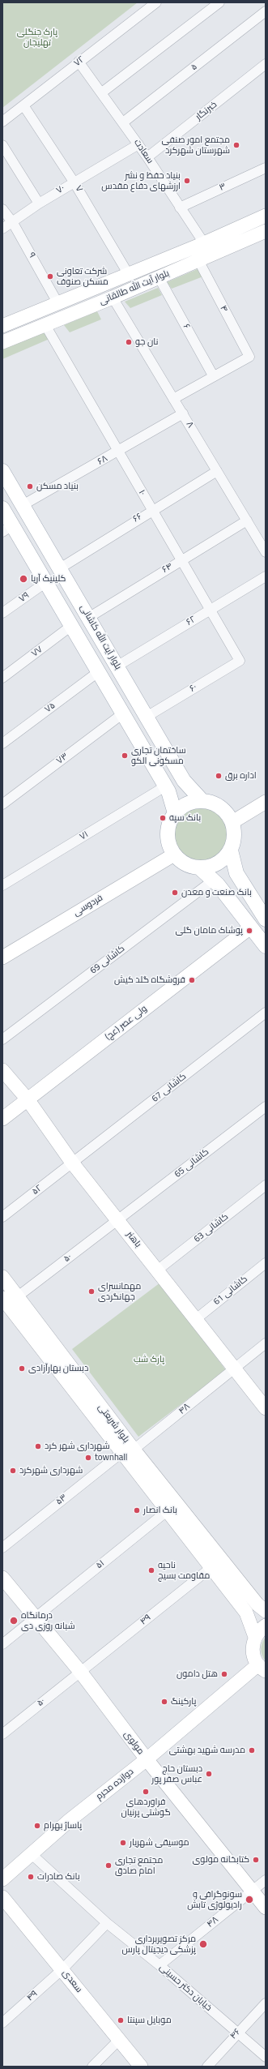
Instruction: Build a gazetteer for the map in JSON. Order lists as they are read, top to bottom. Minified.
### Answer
{"streets":{"main road":["بلوار آیت الله طالقانی","بلوار آیت الله کاشانی","فردوسی","ولی عصر (عج)","باهنر","بلوار شریعتی","مولوی","دوازده محرم","سعدی"],"street":["۷۲","۵","خبرنگار","سعادت","۳","۷","۷۰","۹","۴","۶","۸","۶۸","۱۰","۶۶","۶۴","۷۹","۶۲","۷۷","۶۰","۷۵","۷۳","۷۱","کاشانی 69","کاشانی 67","کاشانی 65","۵۲","کاشانی 63","۵۰","کاشانی 61","۴۸","۵۳","۵۱","۴۹","خیابان دکتر حسینی","۴۶"]},"crossings":[["۷۲","سعادت"],["۷۲","۷"],["۵","سعادت"],["خبرنگار","سعادت"],["سعادت","۳"],["سعادت","۷۰"],["سعادت","بلوار آیت الله طالقانی"],["۷","۷۰"],["۷","بلوار آیت الله طالقانی"],["۷۰","۹"],["۹","بلوار آیت الله طالقانی"],["بلوار آیت الله طالقانی","۴"],["بلوار آیت الله طالقانی","۶"],["بلوار آیت الله طالقانی","۸"],["بلوار آیت الله طالقانی","۱۰"],["۴","۶"],["۸","۶۸"],["۸","۶۶"],["۸","۶۴"],["۶۸","۱۰"],["۶۸","بلوار آیت الله کاشانی"],["۱۰","۶۶"],["۱۰","۶۴"],["۱۰","۶۲"],["۱۰","۶۰"],["۶۶","بلوار آیت الله کاشانی"],["۶۴","بلوار آیت الله کاشانی"],["۶۲","بلوار آیت الله کاشانی"],["بلوار آیت الله کاشانی","۶۰"],["بلوار آیت الله کاشانی","فردوسی"],["ولی عصر (عج)","باهنر"],["کاشانی 67","۵۲"],["کاشانی 67","باهنر"],["کاشانی 65","باهنر"],["کاشانی 65","۵۰"],["۵۲","باهنر"],["کاشانی 63","باهنر"],["باهنر","۵۰"],["باهنر","کاشانی 61"],["باهنر","۴۸"],["۵۰","بلوار شریعتی"],["۵۰","۴۹"],["۵۰","مولوی"],["۴۸","بلوار شریعتی"],["۴۸","۵۳"],["۴۸","مولوی"],["۴۸","خیابان دکتر حسینی"],["بلوار شریعتی","۵۳"],["بلوار شریعتی","۵۱"],["بلوار شریعتی","۴۹"],["۵۱","مولوی"],["۴۹","مولوی"],["۴۹","سعدی"],["مولوی","دوازده محرم"],["دوازده محرم","خیابان دکتر حسینی"],["خیابان دکتر حسینی","۴۶"]],"parks":["پارک جنگلی تهلیجان","پارک شب"],"places":["مجتمع امور صنفی شهرستان شهرکرد","بنیاد حفظ و نشر ارزشهای دفاع مقدس","شرکت تعاونی مسکن صنوف","نان جو","بنیاد مسکن","کلینیک آریا","ساختمان تجاری مسکونی الکو","اداره برق","بانک سپه","بانک صنعت و معدن","پوشاک مامان گلی","فروشگاه گلد کیش","مهمانسرای جهانگردی","دبستان بهارآزادی","شهرداری شهر کرد","townhall","شهرداری شهرکرد","بانک انصار","ناحیه مقاومت بسیج","درمانگاه شبانه روزی دی","هتل دامون","پارکینگ","مدرسه شهید بهشتی","دبستان حاج عباس صفر پور","فراوردهای گوشتی پرنیان","پاساژ بهرام","موسیقی شهریار","کتابخانه مولوی","مجتمع تجاری امام صادق","بانک صادرات","سونوگرافی و رادیولوژی تابش","مرکز تصویربرداری پزشکی دیجیتال پارس","موبایل سپنتا"]}
